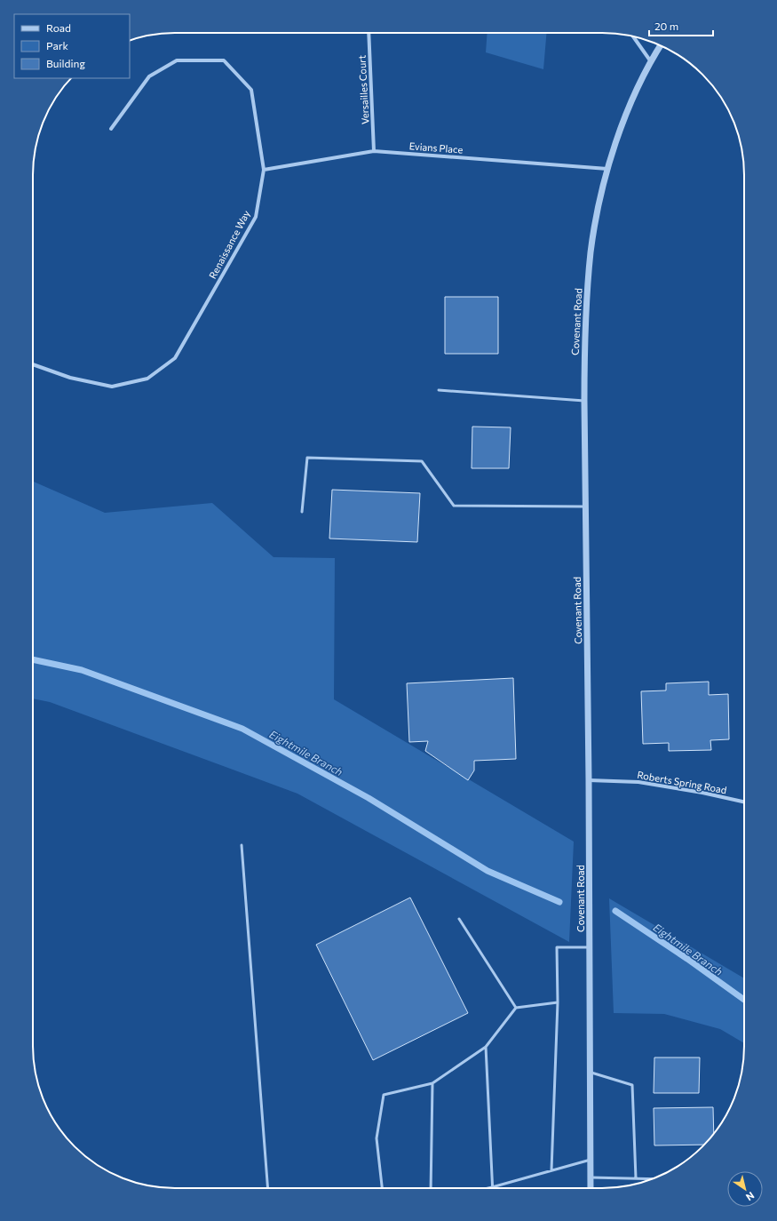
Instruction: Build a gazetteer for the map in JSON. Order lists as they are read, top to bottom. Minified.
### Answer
{"streets":{"street":["Versailles Court","Evians Place","Renaissance Way","Covenant Road","Roberts Spring Road"]},"crossings":[["Versailles Court","Evians Place"],["Evians Place","Renaissance Way"],["Evians Place","Covenant Road"],["Covenant Road","Roberts Spring Road"]],"water":["Eightmile Branch"],"legend":["Road","Park","Building"],"scale_bar":"20 m","north":"bottom right"}
